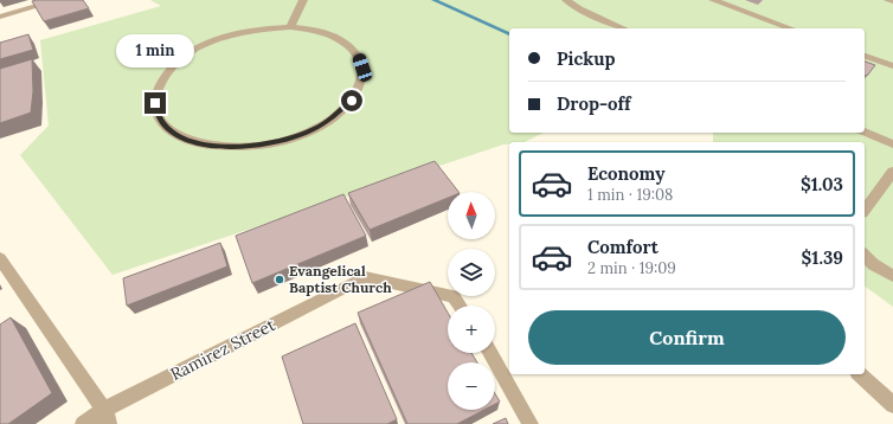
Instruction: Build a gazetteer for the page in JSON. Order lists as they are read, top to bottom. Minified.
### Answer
{"streets":{"street":["Ramirez Street"]},"places":["Evangelical Baptist Church"],"north":"top","page":{"banner":["Pickup","Drop-off"],"bubble":"1 min","list":[{"name":"Economy","note":"1 min · 19:08","value":"$1.03"},{"name":"Comfort","note":"2 min · 19:09","value":"$1.39"}],"map_buttons":["+","−"],"buttons":"Confirm"}}
